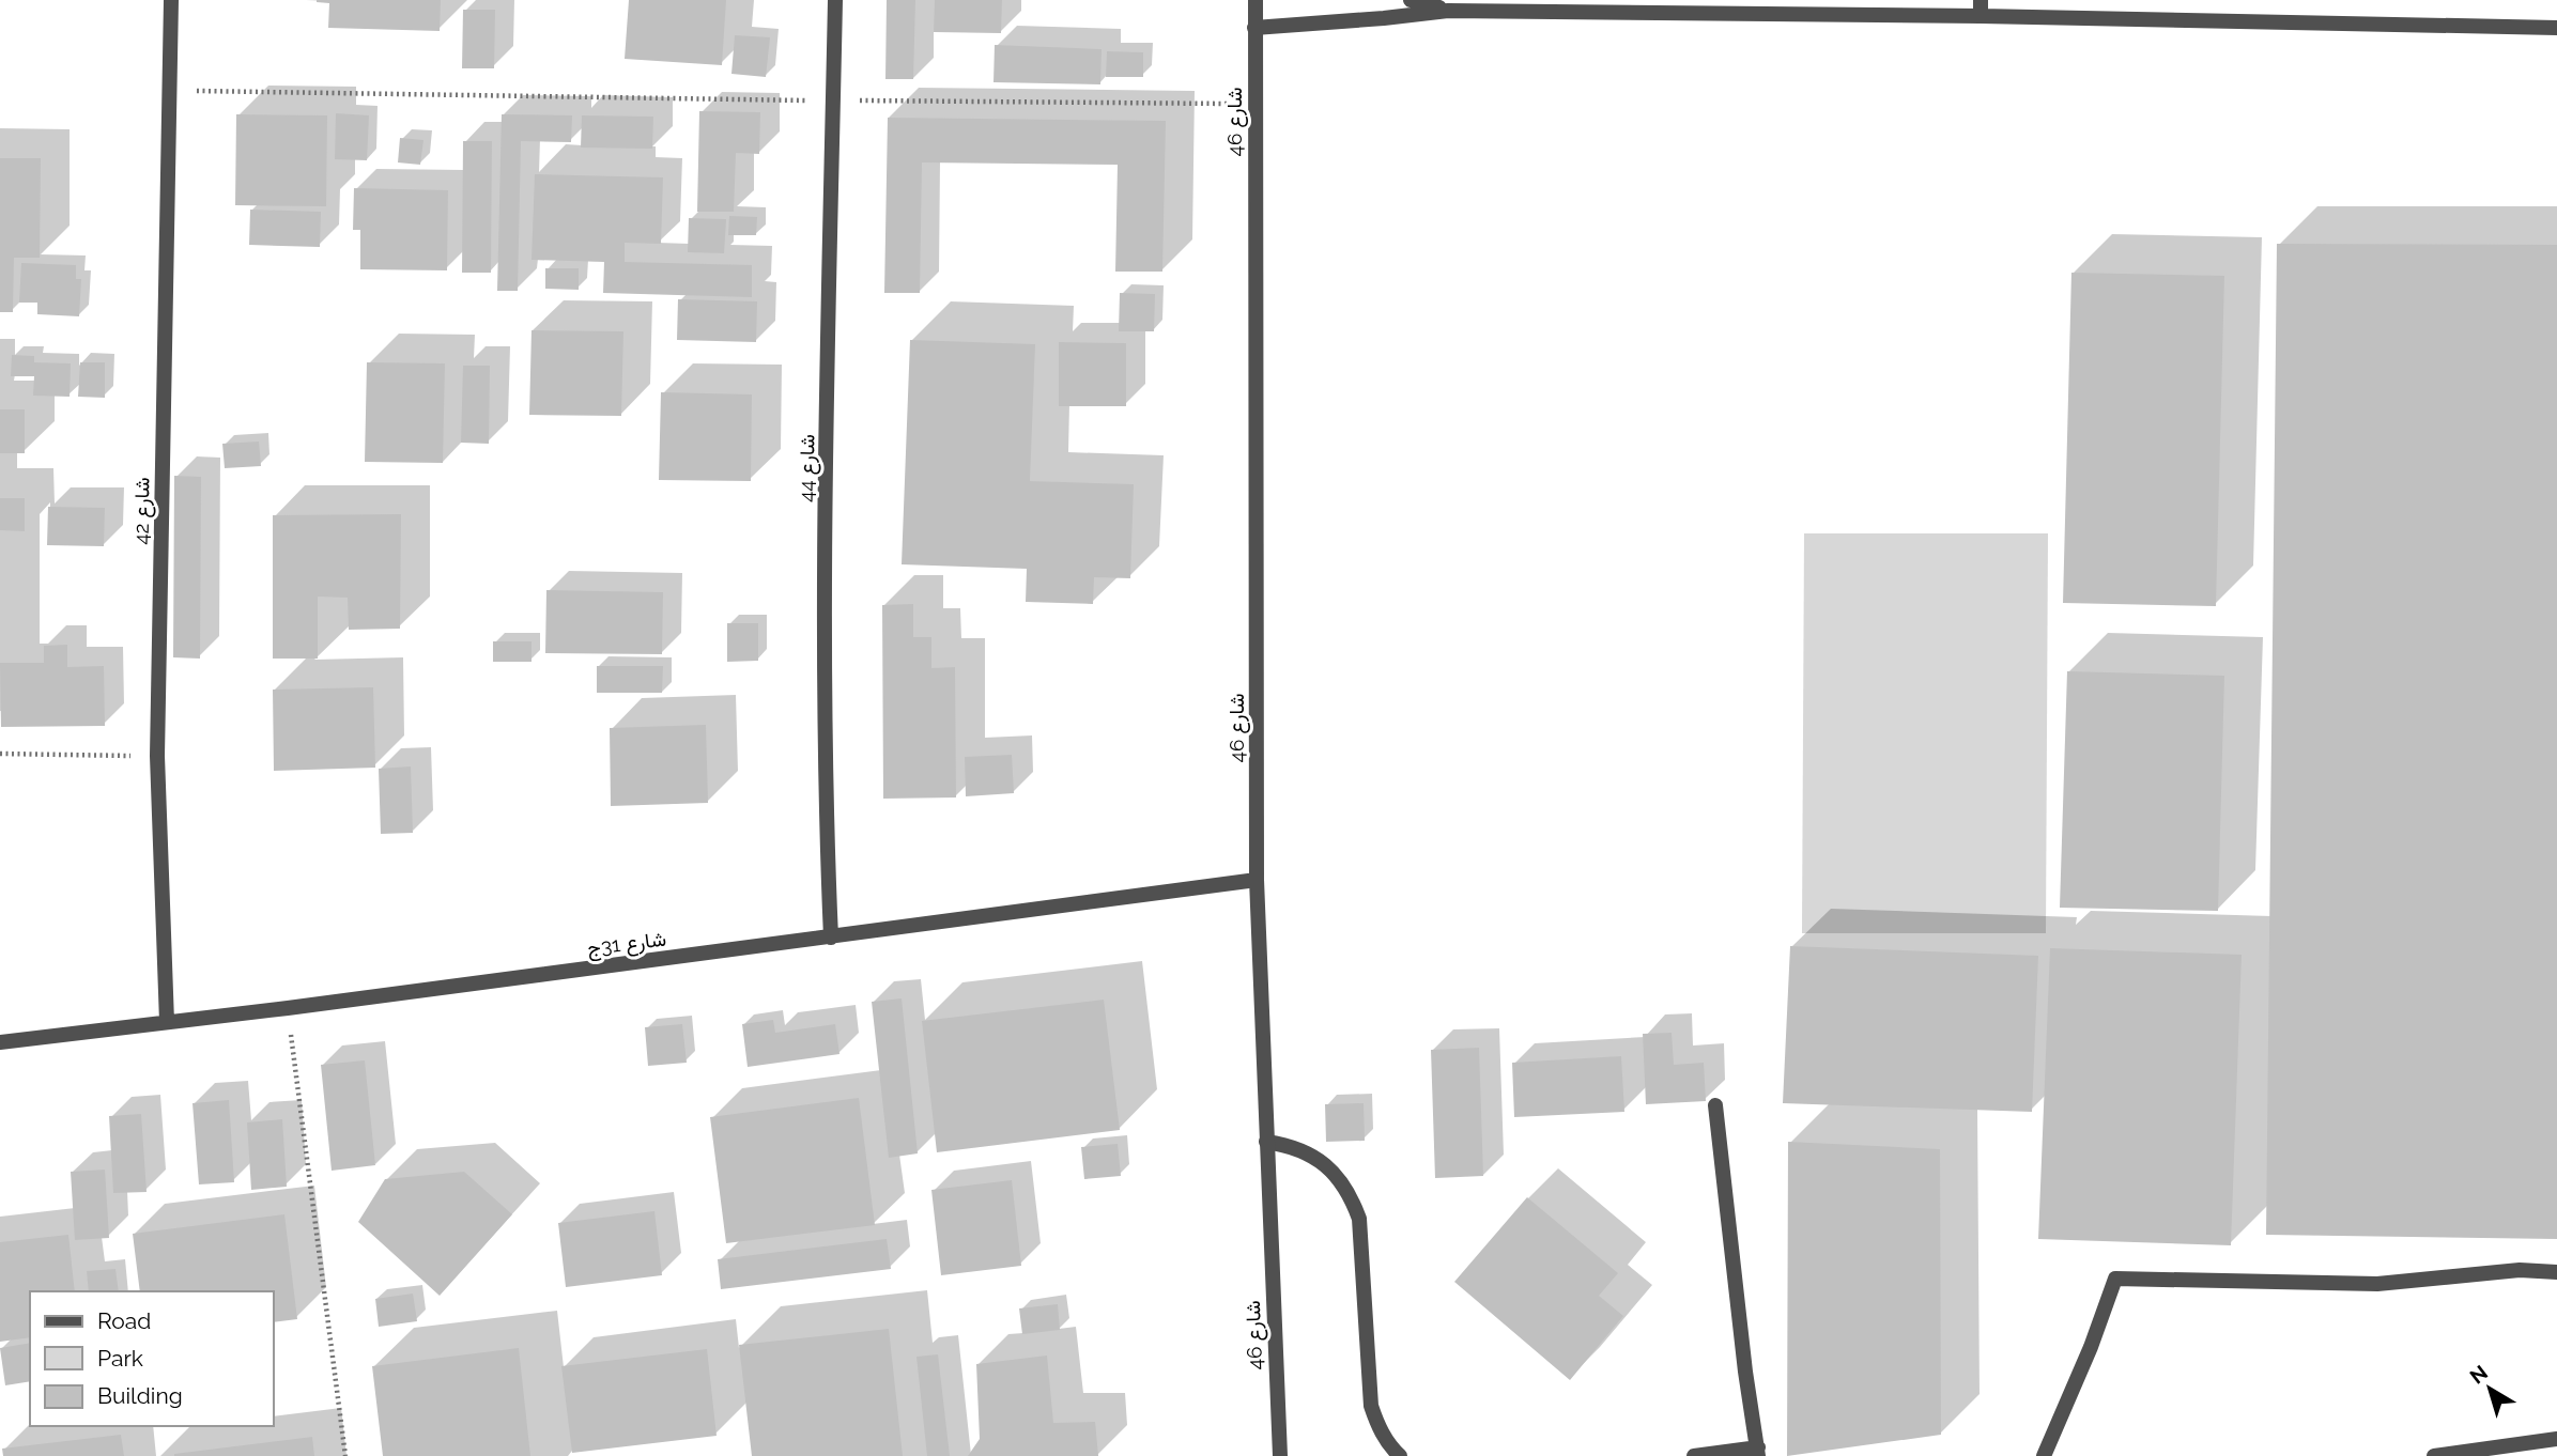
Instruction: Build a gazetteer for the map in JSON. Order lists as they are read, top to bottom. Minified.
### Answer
{"streets":{"street":["شارع 46","شارع 44","شارع 42","شارع 31ج"]},"crossings":[["شارع 46","شارع 31ج"],["شارع 44","شارع 31ج"],["شارع 42","شارع 31ج"]],"legend":["Road","Park","Building"],"north":"top left"}
